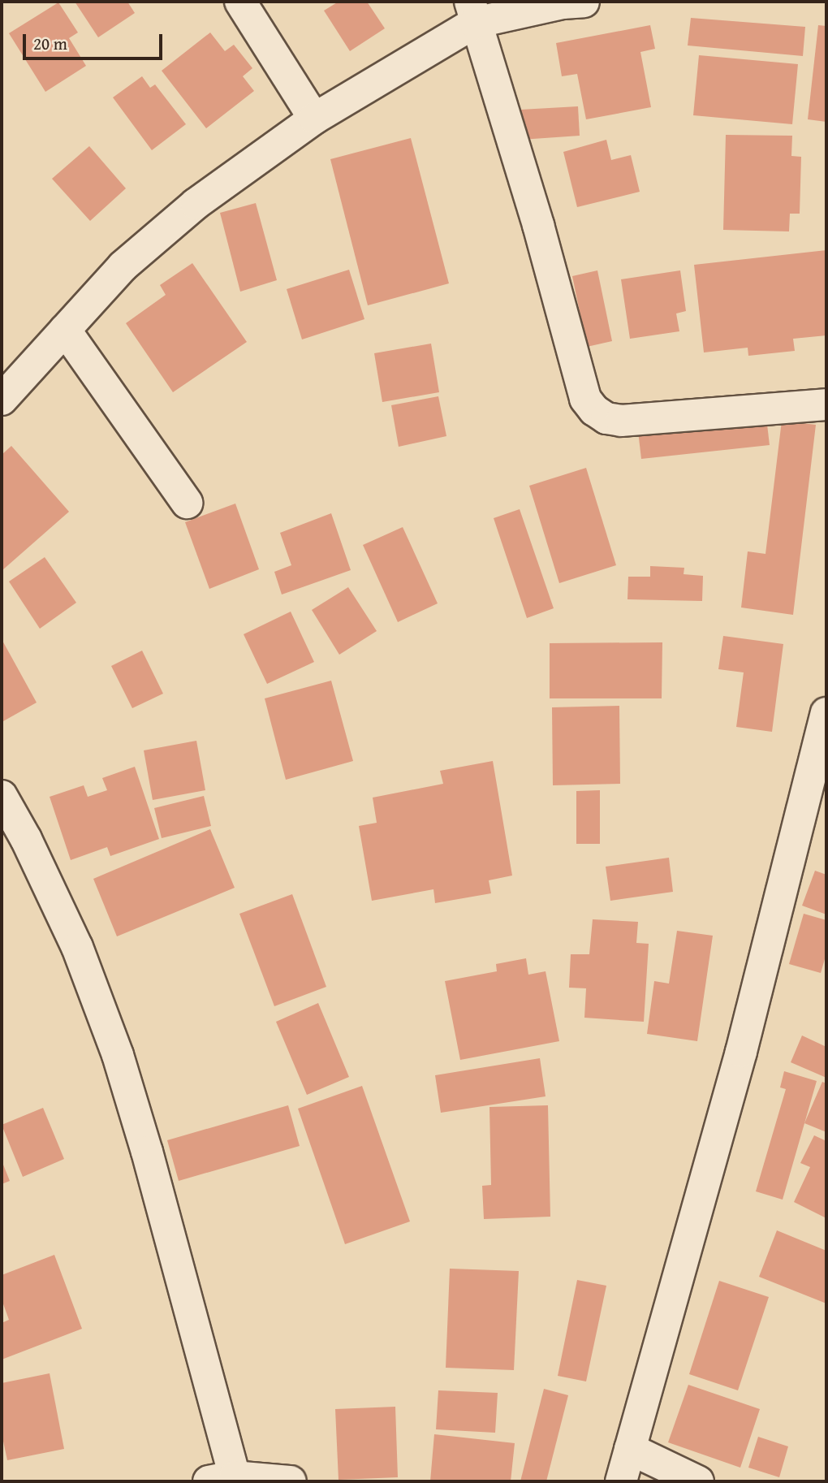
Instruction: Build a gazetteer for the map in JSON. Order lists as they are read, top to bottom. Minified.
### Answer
{"scale_bar":"20 m"}
